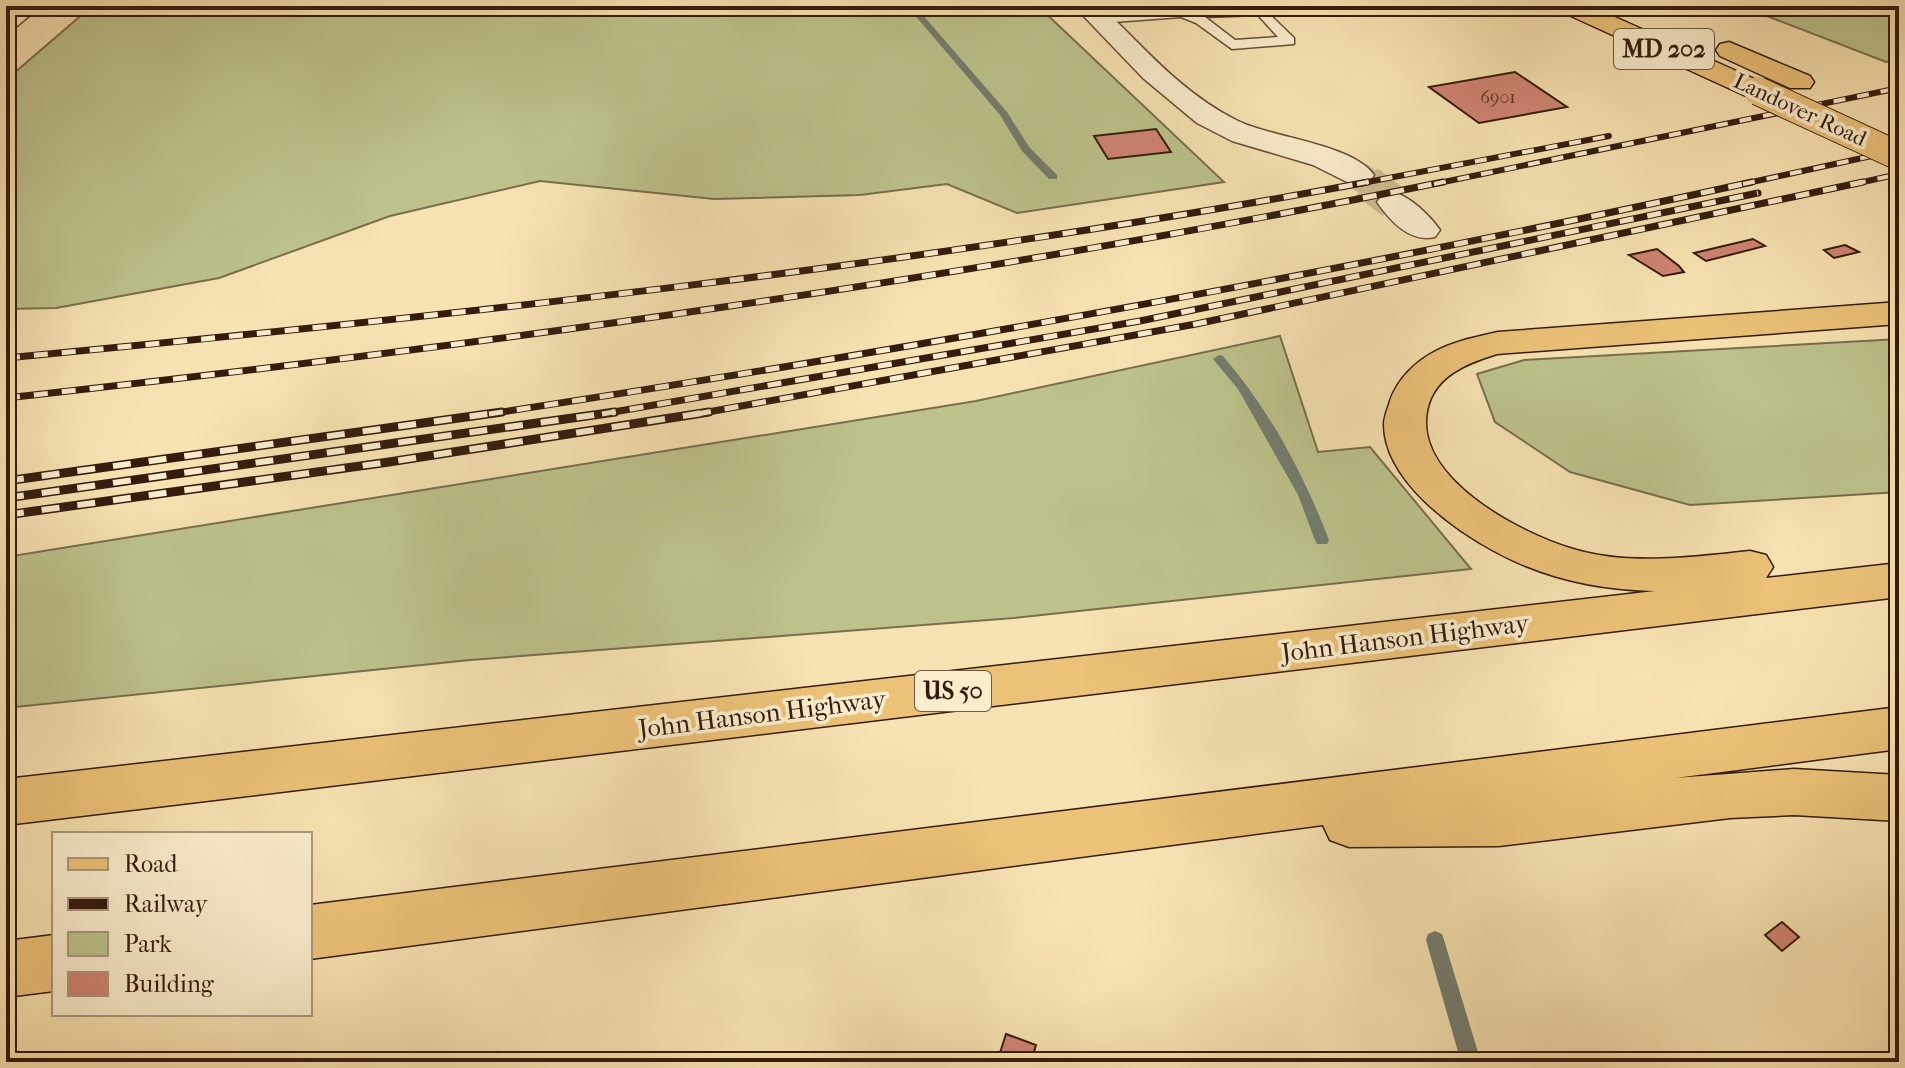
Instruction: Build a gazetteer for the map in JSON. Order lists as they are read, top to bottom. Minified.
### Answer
{"streets":{"main road":["MD 202","Landover Road","John Hanson Highway","US 50"]},"house_numbers":["6901"],"legend":["Road","Railway","Park","Building"]}
